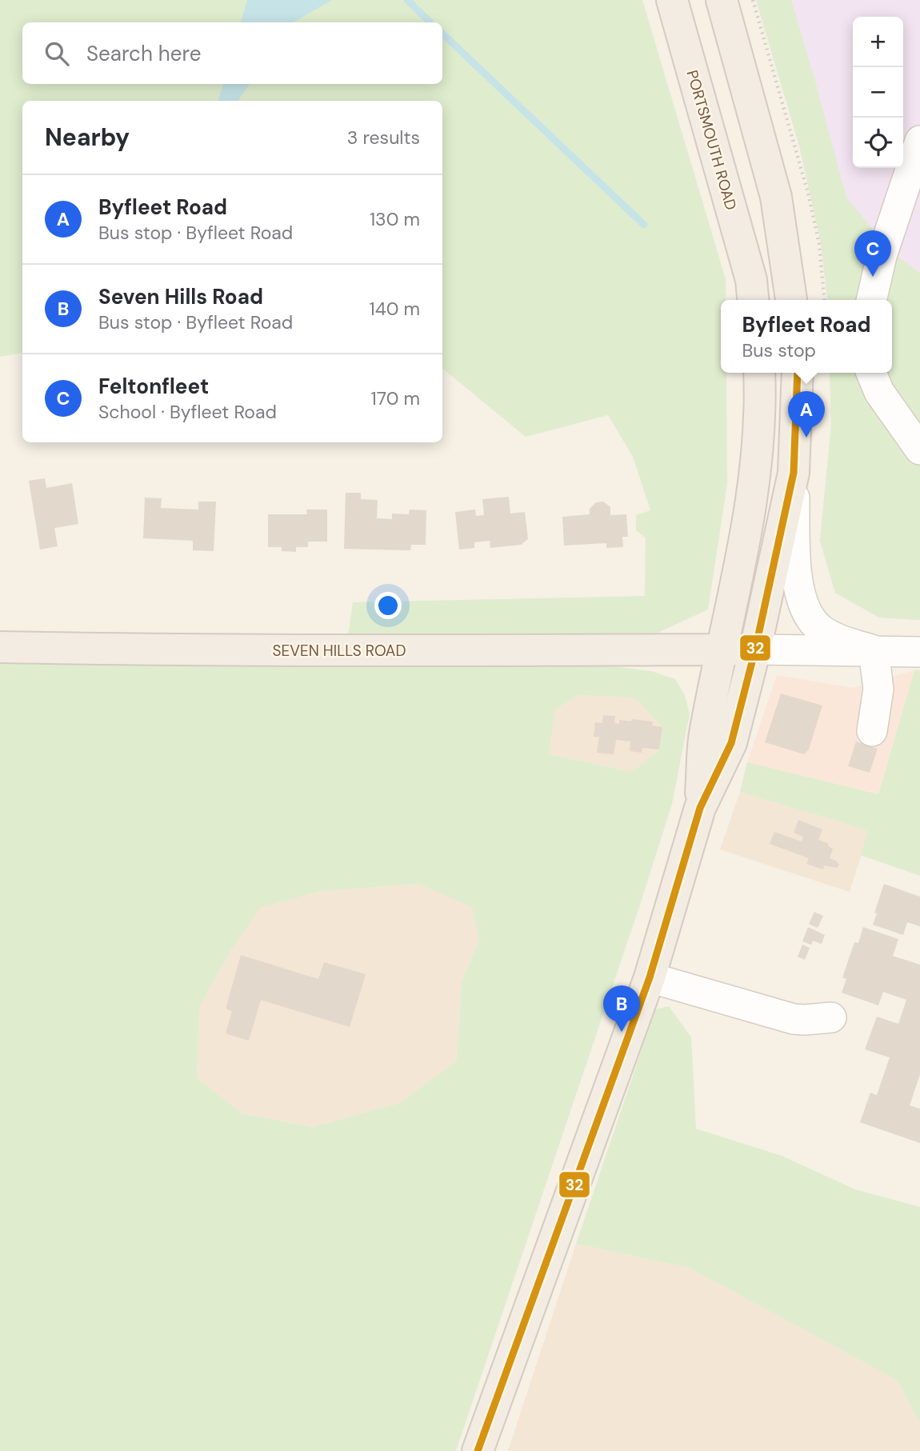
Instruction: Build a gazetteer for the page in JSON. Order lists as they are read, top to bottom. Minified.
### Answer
{"streets":{"main road":["PORTSMOUTH ROAD","SEVEN HILLS ROAD"]},"lines":["transit line 32"],"page":{"map_buttons":["+","−"],"search":"Search here","heading":["Nearby","3 results"],"list":[{"mark":"A","name":"Byfleet Road","note":"Bus stop · Byfleet Road","value":"130 m"},{"mark":"B","name":"Seven Hills Road","note":"Bus stop · Byfleet Road","value":"140 m"},{"mark":"C","name":"Feltonfleet","note":"School · Byfleet Road","value":"170 m"}],"pins":["C","A","B"],"popup":["Byfleet Road","Bus stop"]}}
